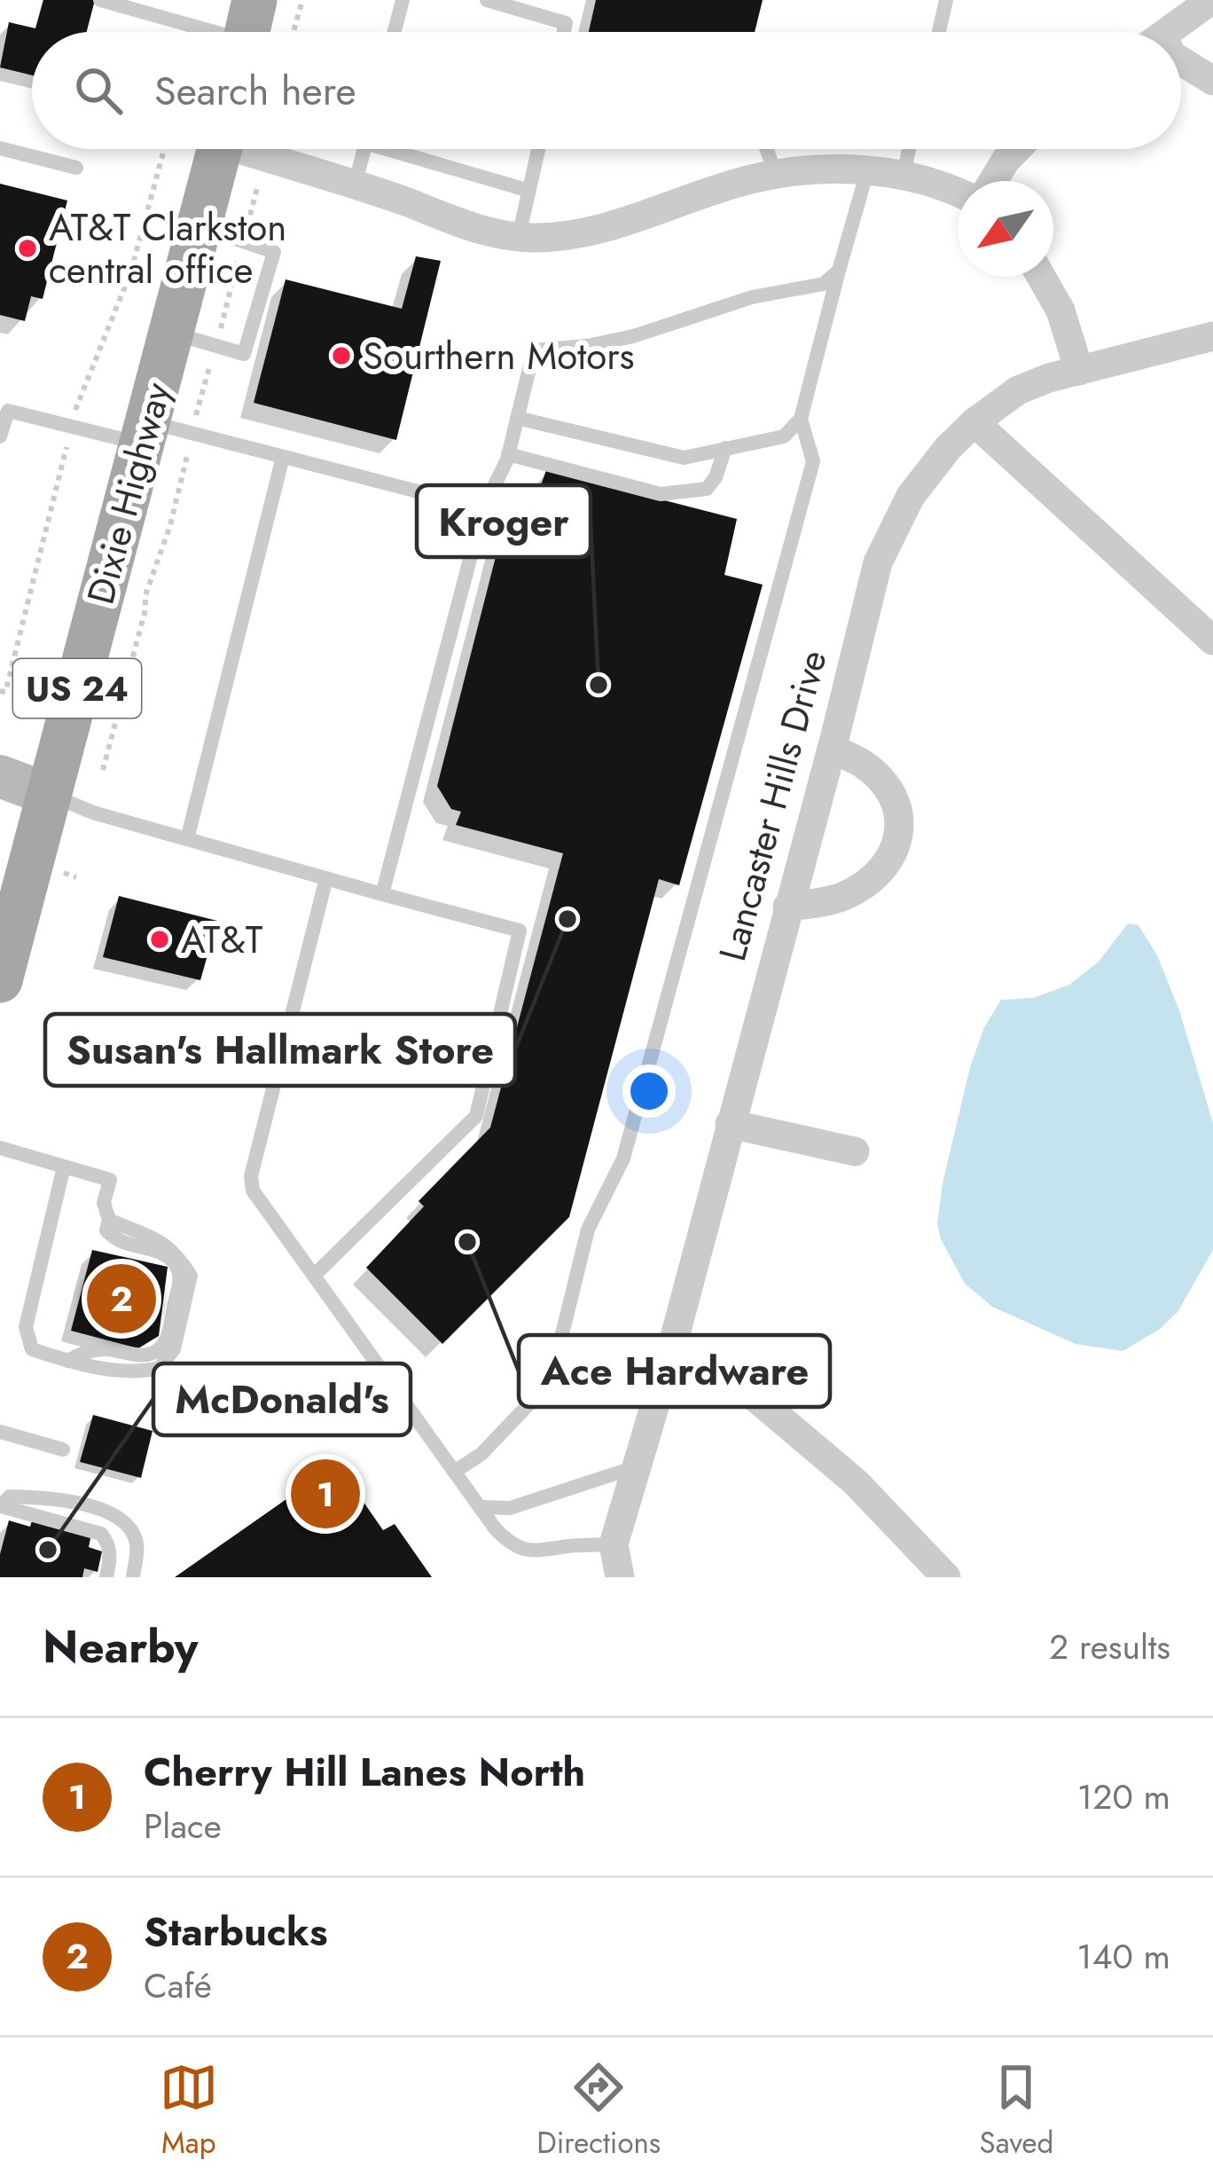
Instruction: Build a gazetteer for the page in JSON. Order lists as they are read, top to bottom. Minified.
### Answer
{"streets":{"main road":["Dixie Highway","US 24"],"street":["Lancaster Hills Drive"]},"places":["AT&T Clarkston central office","Sourthern Motors","Kroger","Susan's Hallmark Store","AT&T","Ace Hardware","McDonald's"],"north":"bottom left","page":{"search":"Search here","pins":["2","1"],"heading":["Nearby","2 results"],"list":[{"mark":"1","name":"Cherry Hill Lanes North","note":"Place","value":"120 m"},{"mark":"2","name":"Starbucks","note":"Café","value":"140 m"}],"nav":["Map","Directions","Saved"]}}
